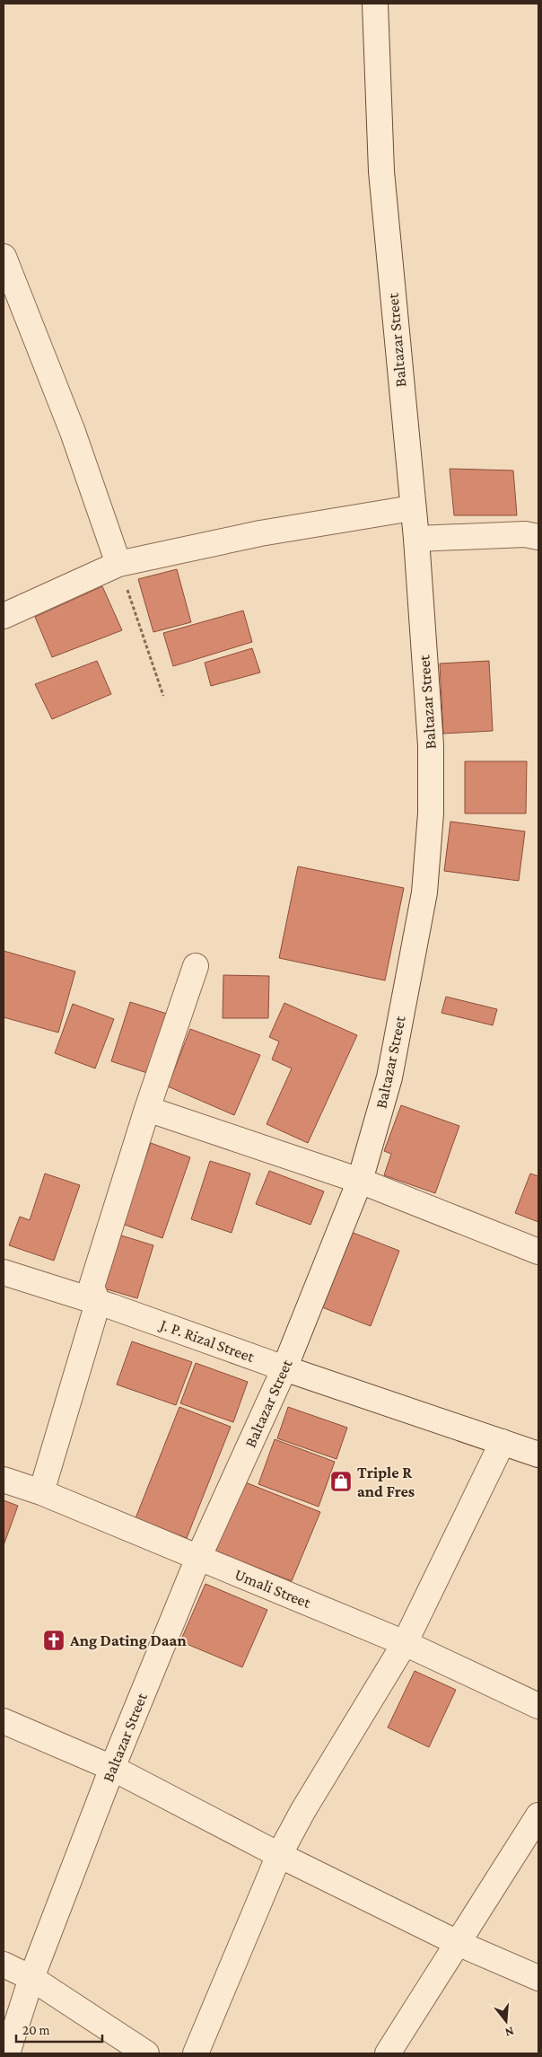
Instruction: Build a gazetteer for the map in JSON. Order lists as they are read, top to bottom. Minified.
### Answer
{"streets":{"street":["Baltazar Street","J. P. Rizal Street","Umali Street"]},"crossings":[["Baltazar Street","J. P. Rizal Street"],["Baltazar Street","Umali Street"]],"places":{"shop":["Triple R and Fres"],"church":["Ang Dating Daan"]},"scale_bar":"20 m","north":"bottom"}
